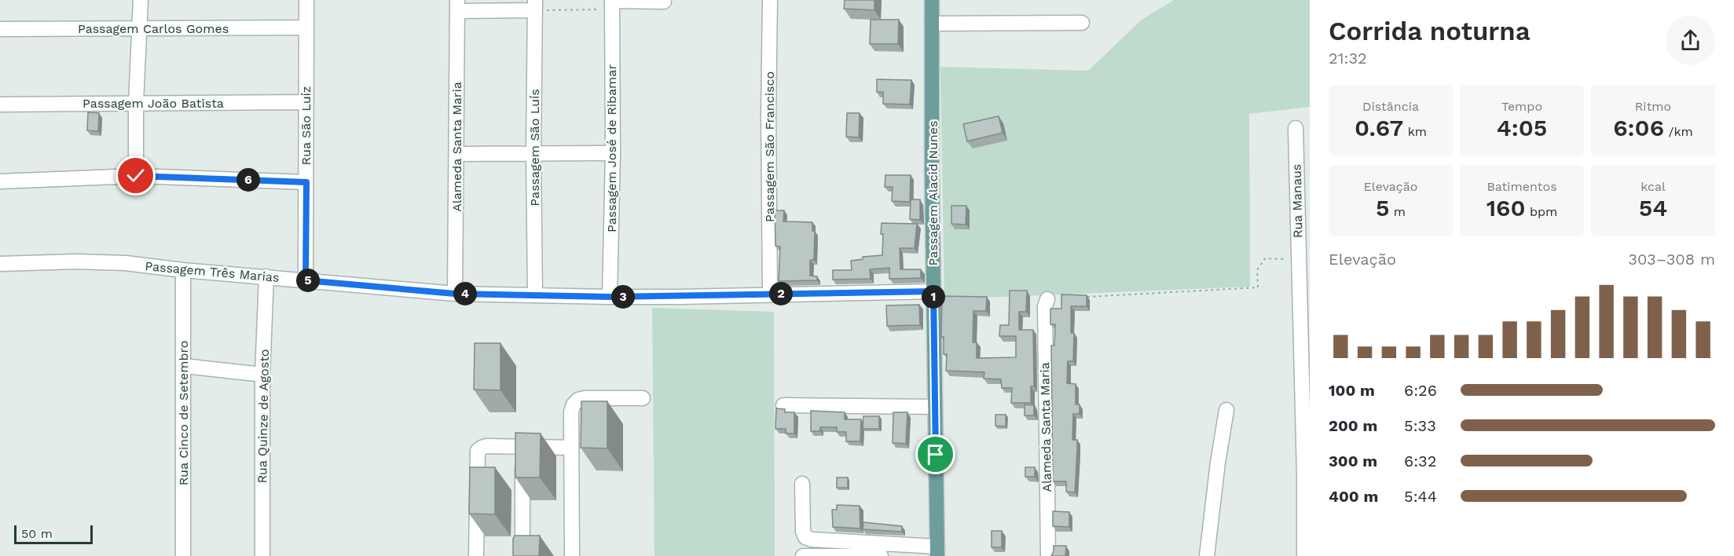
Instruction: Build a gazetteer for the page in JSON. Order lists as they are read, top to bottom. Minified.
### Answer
{"streets":{"main road":["Passagem Alacid Nunes"],"street":["Passagem Carlos Gomes","Passagem João Batista","Rua São Luíz","Alameda Santa Maria","Passagem São Francisco","Passagem São Luís","Passagem José de Ribamar","Rua Manaus","Passagem Três Marias","Rua Cinco de Setembro","Rua Quinze de Agosto"]},"crossings":[["Passagem Carlos Gomes","Rua São Luíz"],["Passagem João Batista","Rua São Luíz"],["Rua São Luíz","Passagem Três Marias"],["Alameda Santa Maria","Passagem Três Marias"],["Passagem São Francisco","Passagem Três Marias"],["Passagem São Luís","Passagem Três Marias"],["Passagem José de Ribamar","Passagem Três Marias"],["Passagem Alacid Nunes","Passagem Três Marias"],["Passagem Três Marias","Rua Cinco de Setembro"],["Passagem Três Marias","Rua Quinze de Agosto"]],"scale_bar":"50 m","page":{"heading":["Corrida noturna","21:32"],"stats":[["Distância","0.67 km"],["Tempo","4:05"],["Ritmo","6:06 /km"],["Elevação","5 m"],["Batimentos","160 bpm"],["kcal","54"]],"pins":["6","5","2","4","1","3"],"chart":["Elevação","303–308 m"],"list":[{"name":"100 m","note":"6:26"},{"name":"200 m","note":"5:33"},{"name":"300 m","note":"6:32"},{"name":"400 m","note":"5:44"}],"scale":"50 m"}}
